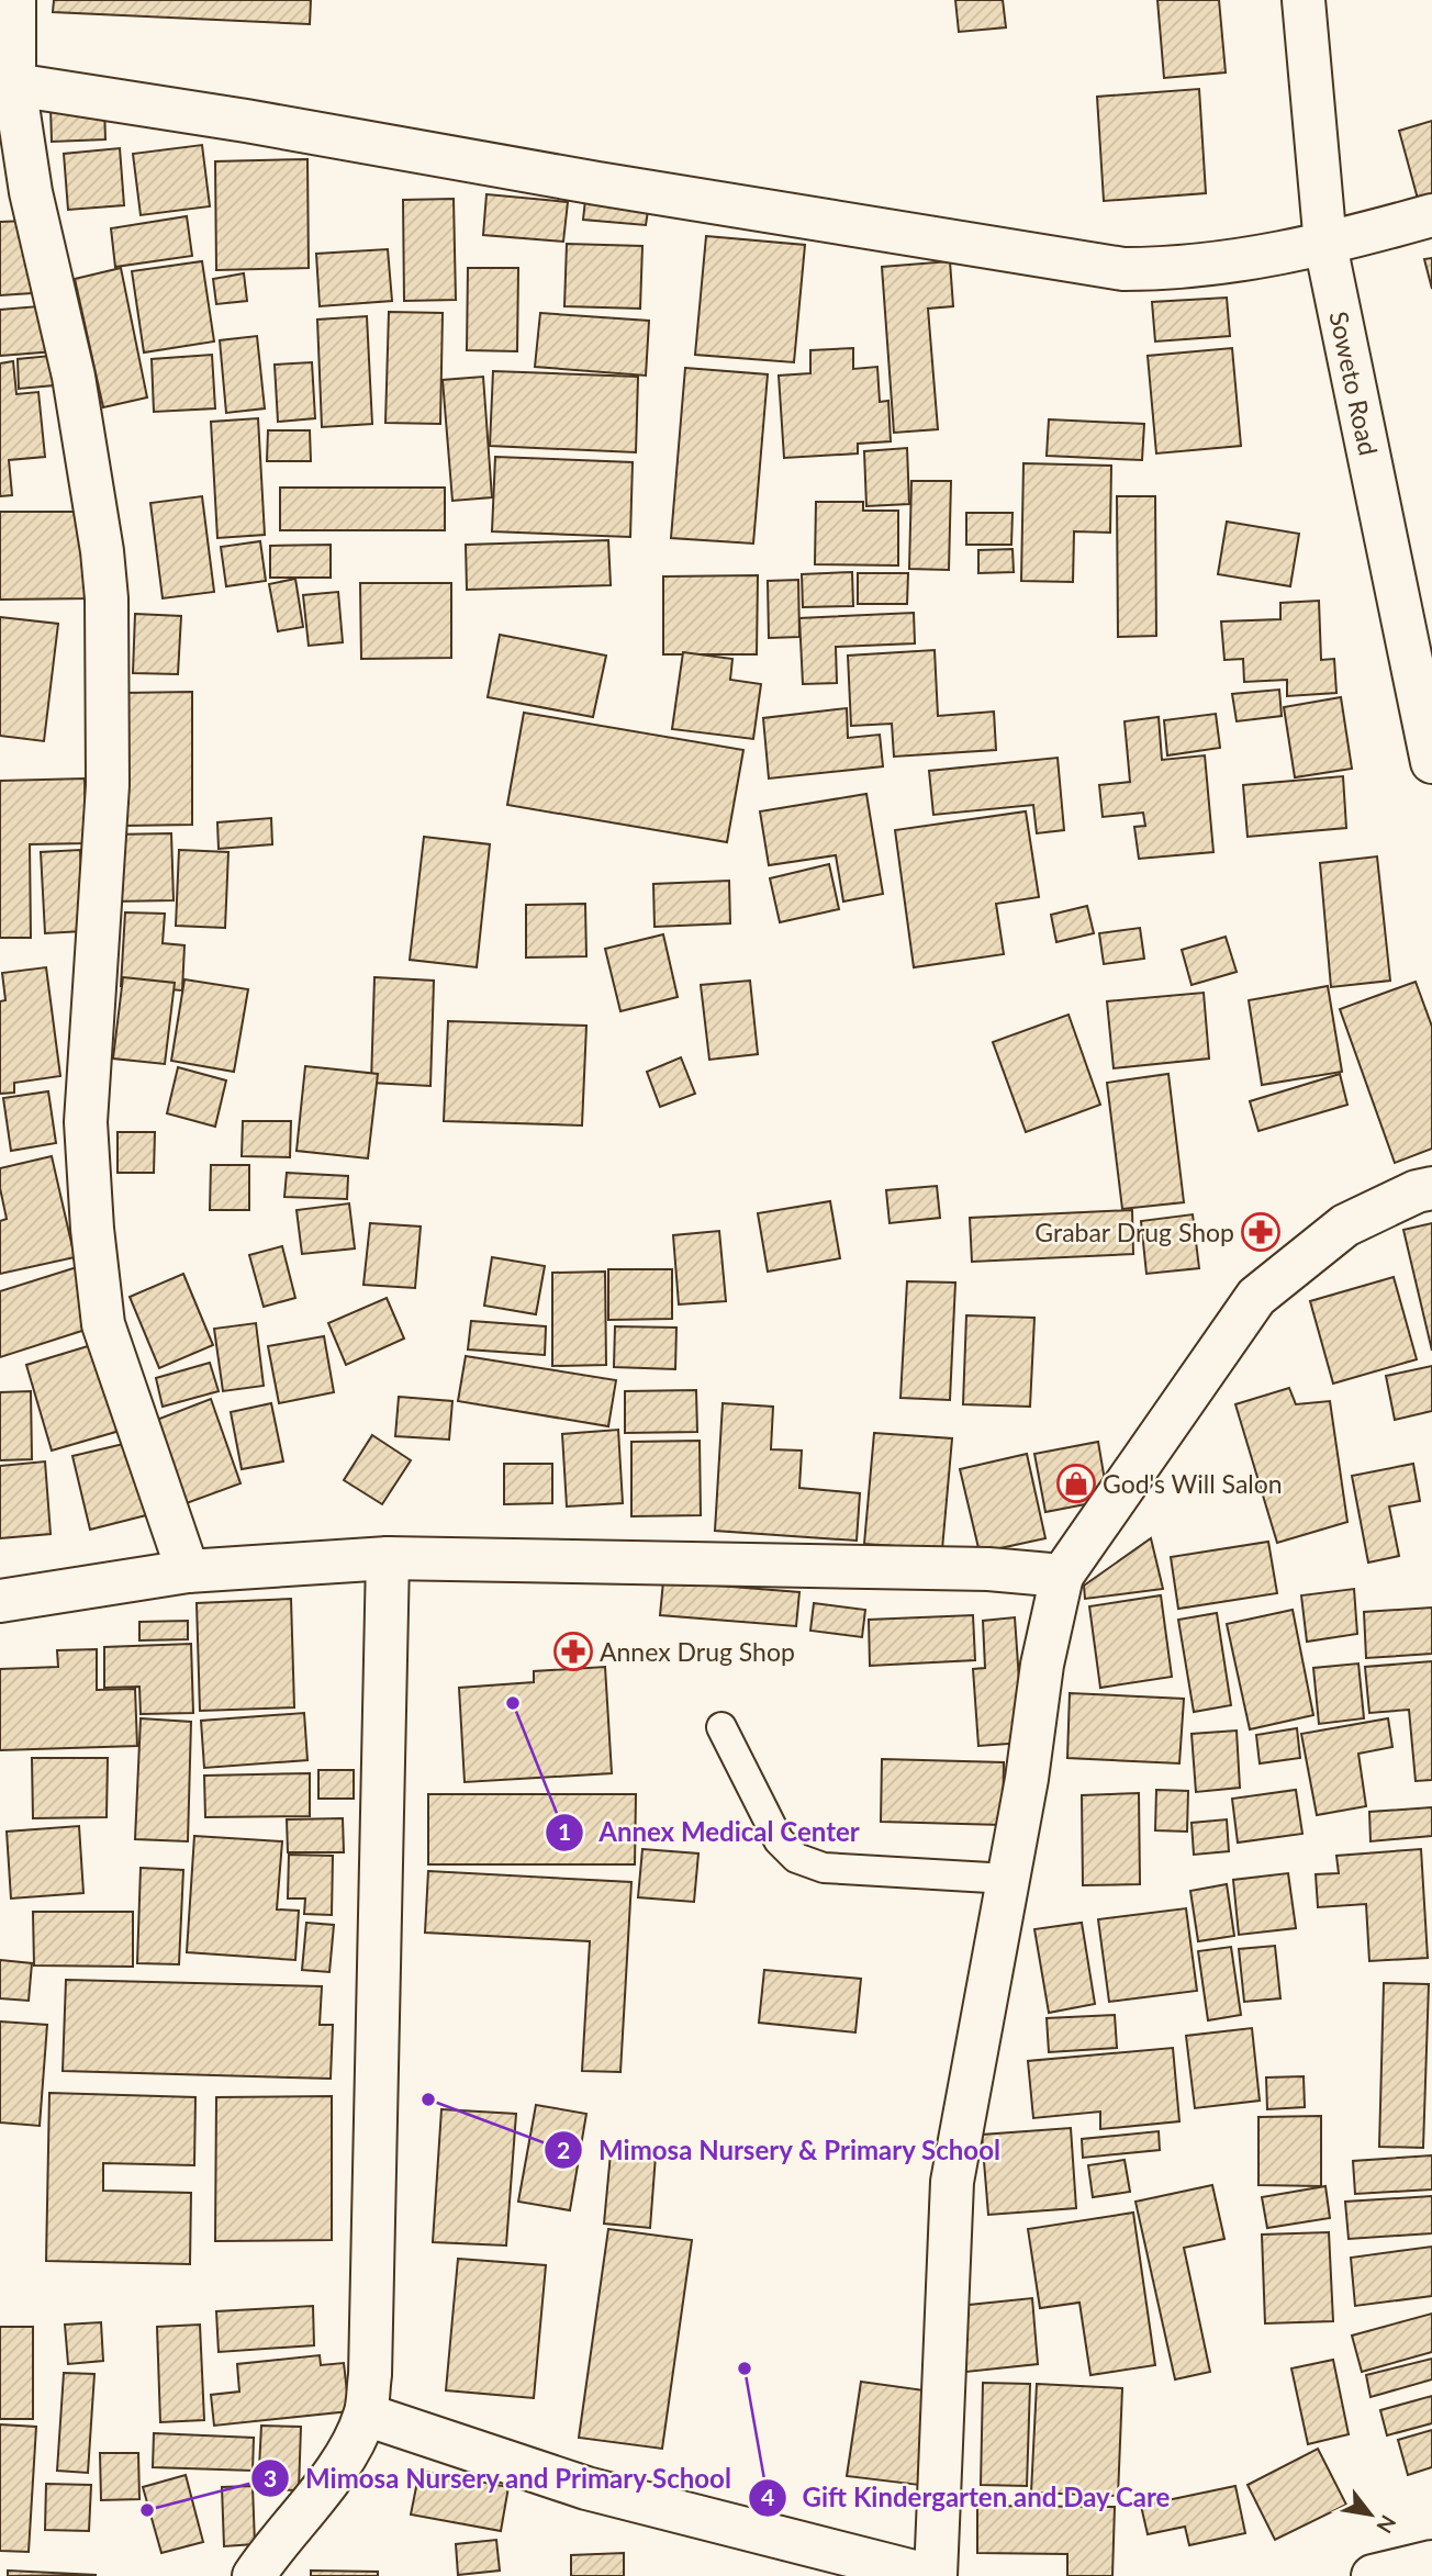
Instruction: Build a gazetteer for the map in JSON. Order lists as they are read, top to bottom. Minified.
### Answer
{"streets":{"street":["Soweto Road"]},"places":{"pharmacy":["Grabar Drug Shop","Annex Drug Shop"],"shop":["God's Will Salon"],"other":["Annex Medical Center","Mimosa Nursery & Primary School","Gift Kindergarten and Day Care","Mimosa Nursery and Primary School"]},"north":"bottom right"}
